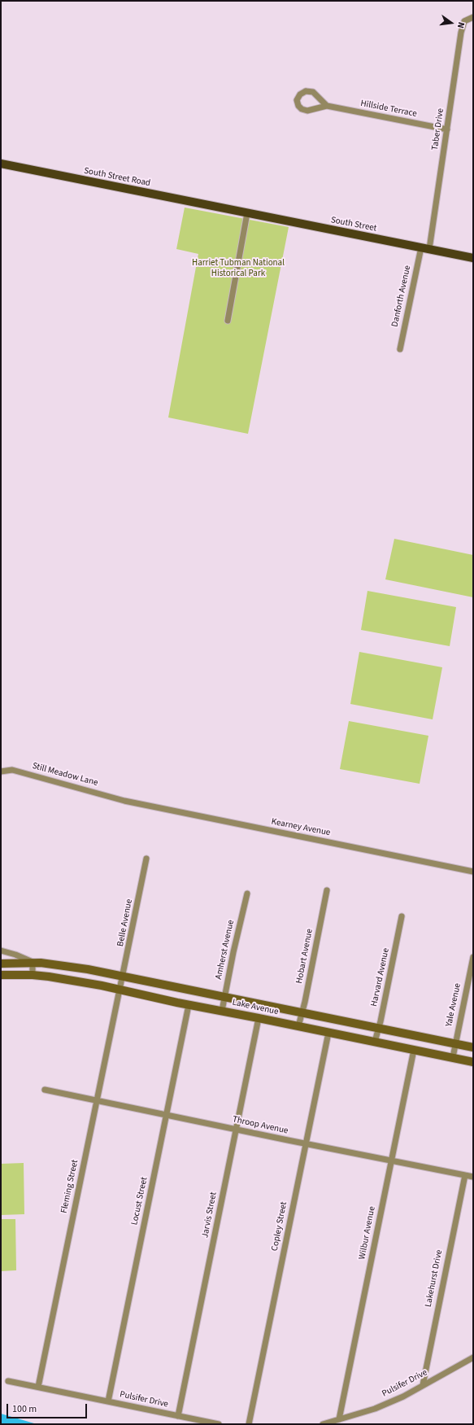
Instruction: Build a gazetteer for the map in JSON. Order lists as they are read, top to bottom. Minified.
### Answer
{"streets":{"main road":["South Street Road","South Street","Lake Avenue"],"street":["Hillside Terrace","Taber Drive","Danforth Avenue","Still Meadow Lane","Kearney Avenue","Belle Avenue","Amherst Avenue","Hobart Avenue","Harvard Avenue","Yale Avenue","Throop Avenue","Fleming Street","Locust Street","Jarvis Street","Copley Street","Wilbur Avenue","Lakehurst Drive","Pulsifer Drive"]},"crossings":[["Hillside Terrace","Taber Drive"],["Taber Drive","South Street"],["South Street Road","South Street"],["South Street","Danforth Avenue"],["Still Meadow Lane","Kearney Avenue"],["Belle Avenue","Lake Avenue"],["Belle Avenue","Fleming Street"],["Amherst Avenue","Lake Avenue"],["Hobart Avenue","Lake Avenue"],["Harvard Avenue","Lake Avenue"],["Yale Avenue","Lake Avenue"],["Lake Avenue","Fleming Street"],["Lake Avenue","Locust Street"],["Lake Avenue","Jarvis Street"],["Lake Avenue","Copley Street"],["Lake Avenue","Wilbur Avenue"],["Throop Avenue","Fleming Street"],["Throop Avenue","Locust Street"],["Throop Avenue","Jarvis Street"],["Throop Avenue","Copley Street"],["Throop Avenue","Wilbur Avenue"],["Throop Avenue","Lakehurst Drive"],["Fleming Street","Pulsifer Drive"],["Locust Street","Pulsifer Drive"],["Jarvis Street","Pulsifer Drive"],["Wilbur Avenue","Pulsifer Drive"],["Lakehurst Drive","Pulsifer Drive"]],"parks":["Harriet Tubman National Historical Park"],"scale_bar":"100 m","north":"right"}
